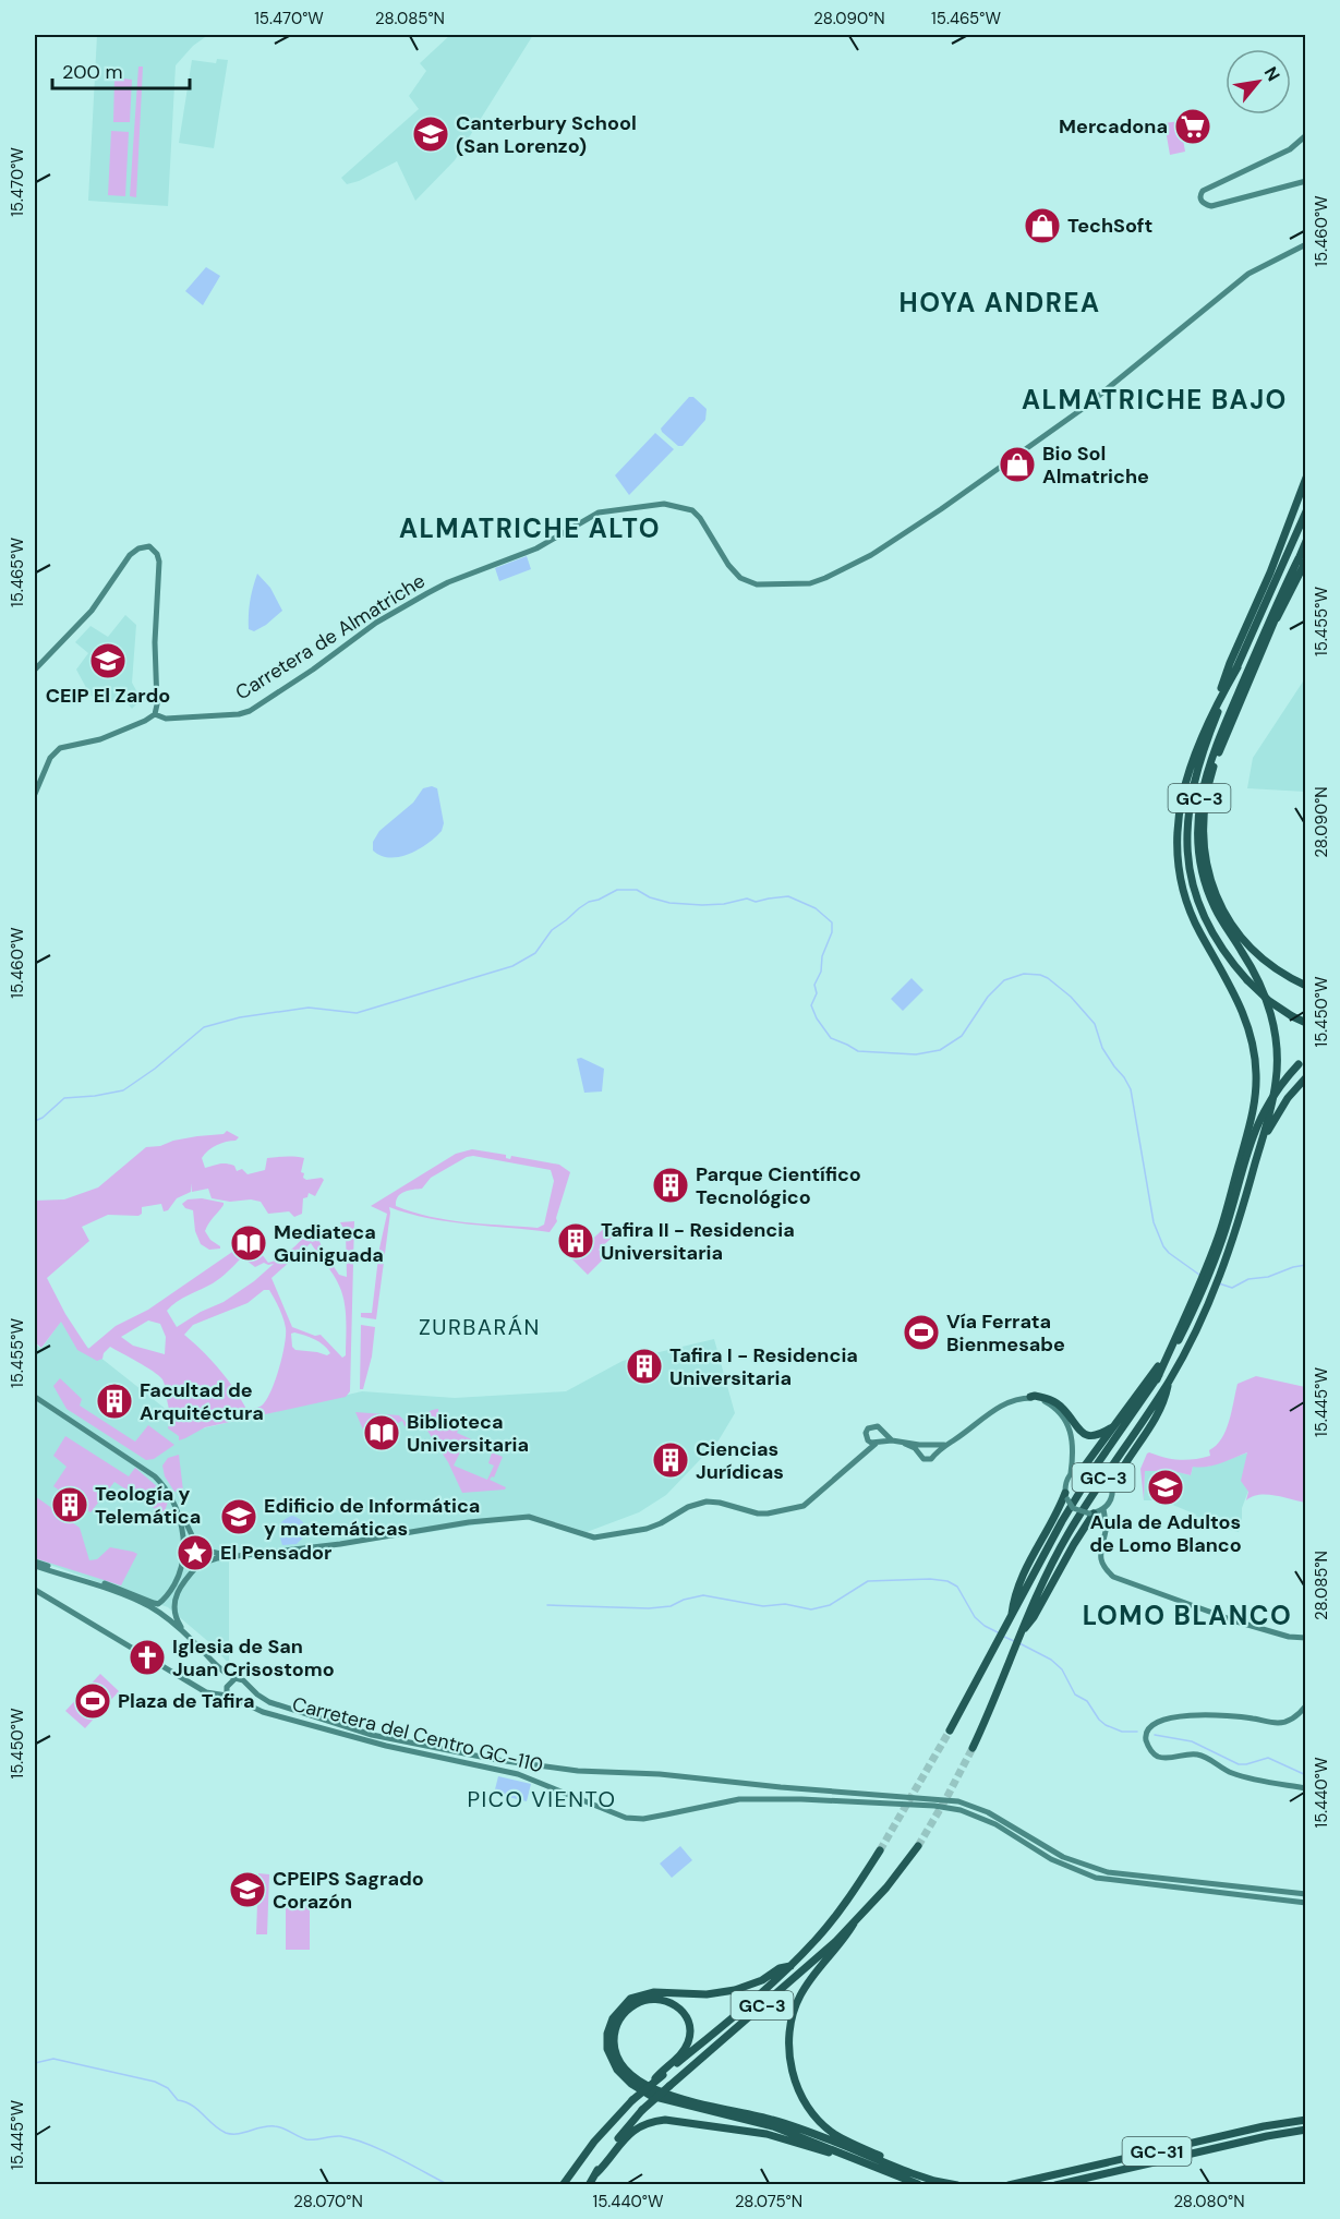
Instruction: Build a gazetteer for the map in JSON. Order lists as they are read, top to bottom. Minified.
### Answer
{"streets":{"highway":["GC-3","GC-31"],"main road":["Carretera de Almatriche","Carretera del Centro GC-110"]},"districts":["HOYA ANDREA","ALMATRICHE BAJO","ALMATRICHE ALTO","ZURBARÁN","LOMO BLANCO","PICO VIENTO"],"places":{"supermarket":["Mercadona"],"school or university":["Canterbury School (San Lorenzo)","CEIP El Zardo","Aula de Adultos de Lomo Blanco","Edificio de Informática y matemáticas","CPEIPS Sagrado Corazón"],"shop":["TechSoft","Bio Sol Almatriche"],"building":["Parque Científico Tecnológico","Tafira II - Residencia Universitaria","Tafira I - Residencia Universitaria","Facultad de Arquitéctura","Ciencias Jurídicas","Teología y Telemática"],"library":["Mediateca Guiniguada","Biblioteca Universitaria"],"sports":["Vía Ferrata Bienmesabe","Plaza de Tafira"],"place":["El Pensador"],"church":["Iglesia de San Juan Crisostomo"]},"scale_bar":"200 m","north":"top right","coordinates":["15.470°W","28.085°N","28.090°N","15.465°W","15.460°W","15.455°W","15.450°W","15.445°W","15.440°W","28.070°N","28.075°N","28.080°N"]}
